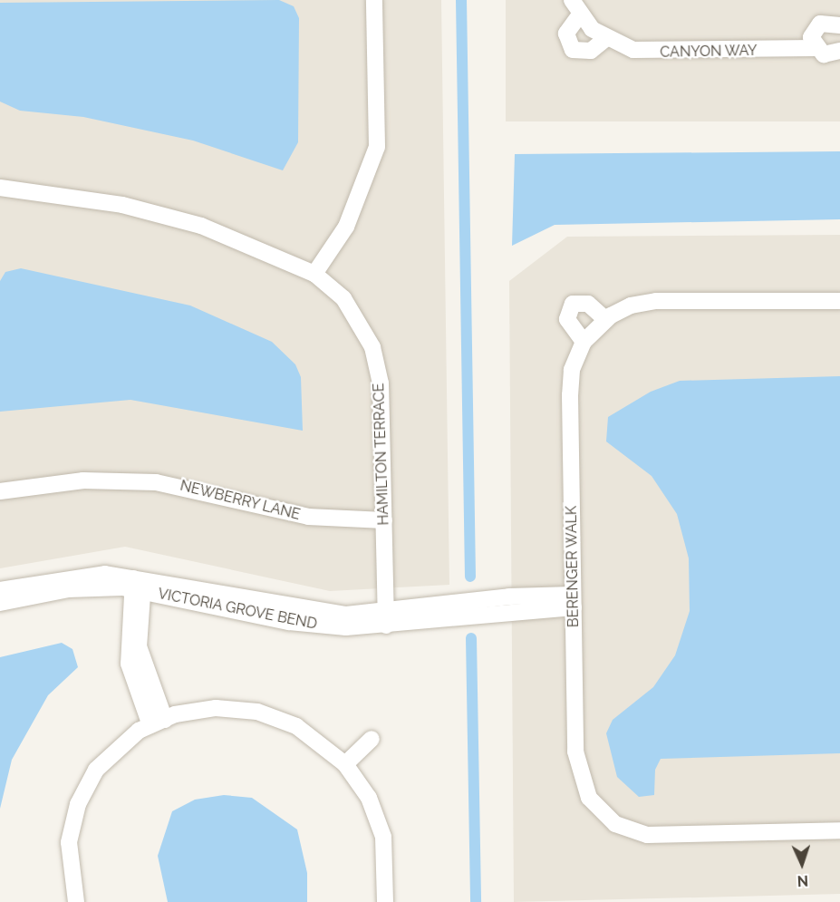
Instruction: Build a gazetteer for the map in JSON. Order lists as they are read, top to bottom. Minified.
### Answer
{"streets":{"street":["CANYON WAY","HAMILTON TERRACE","NEWBERRY LANE","BERENGER WALK","VICTORIA GROVE BEND"]},"crossings":[["HAMILTON TERRACE","NEWBERRY LANE"],["HAMILTON TERRACE","VICTORIA GROVE BEND"],["BERENGER WALK","VICTORIA GROVE BEND"]],"north":"bottom"}
